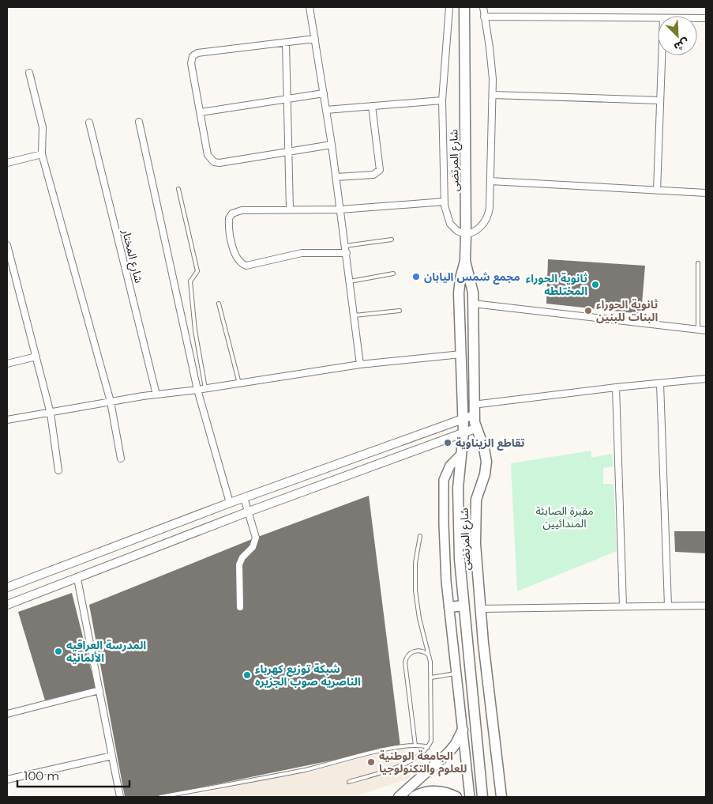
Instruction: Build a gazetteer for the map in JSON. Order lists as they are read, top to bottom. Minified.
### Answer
{"streets":{"main road":["شارع المرتضى"],"street":["شارع المختار"]},"parks":["مقبرة الصابئة المندائيين"],"places":["مجمع شمس اليابان","ثانوية الحوراء المختلطه","ثانوية الحوراء البنات للبنين","تقاطع الزيناوية","المدرسة العراقيه الألمانيه","شبكة توزيع كهرباء الناصريه صوب الجزيره","الجامعة الوطنية للعلوم والتكنولوجيا"],"scale_bar":"100 m","north":"bottom right"}
